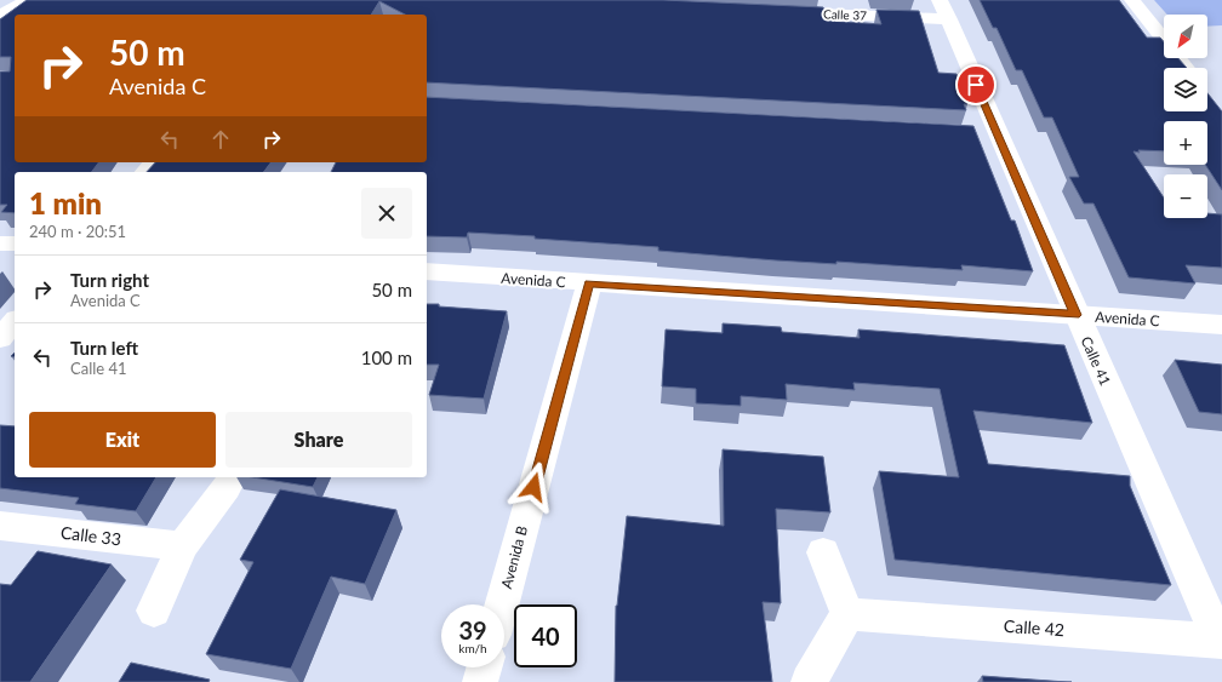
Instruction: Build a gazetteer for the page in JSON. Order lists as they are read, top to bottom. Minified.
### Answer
{"streets":{"street":["Calle 37","Avenida C","Calle 41","Calle 33","Avenida B","Calle 42"]},"crossings":[["Calle 37","Calle 41"],["Avenida C","Calle 41"],["Avenida C","Avenida B"],["Calle 41","Calle 42"]],"north":"bottom left","page":{"map_buttons":["+","−"],"turn":["50 m","Avenida C"],"heading":["1 min","240 m · 20:51"],"list":[{"name":"Turn right","note":"Avenida C","value":"50 m"},{"name":"Turn left","note":"Calle 41","value":"100 m"}],"buttons":["Exit","Share"],"speed":"39 km/h","limit":"40"}}
